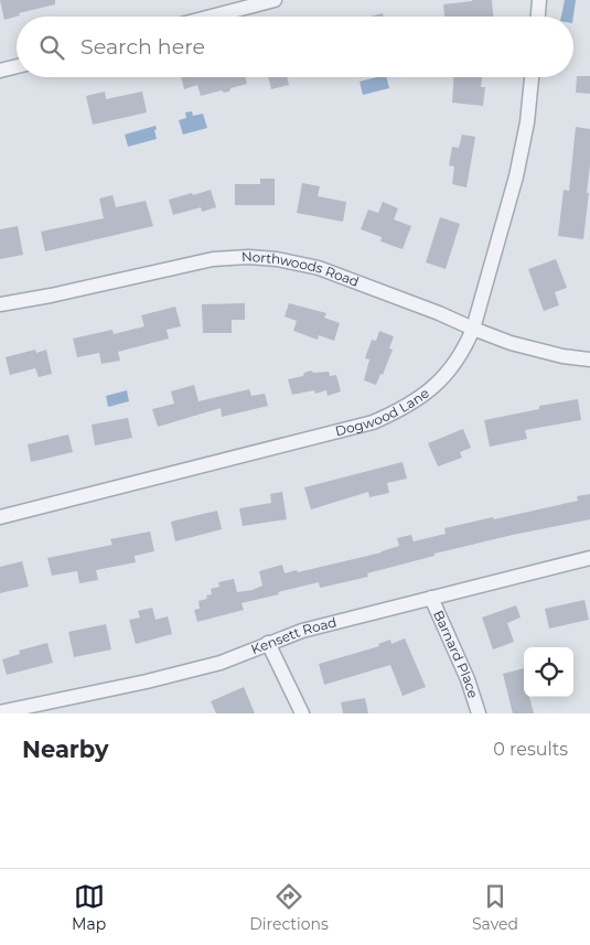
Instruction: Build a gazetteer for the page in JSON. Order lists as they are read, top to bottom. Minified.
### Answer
{"streets":{"street":["Northwoods Road","Dogwood Lane","Kensett Road","Barnard Place"]},"crossings":[["Northwoods Road","Dogwood Lane"],["Kensett Road","Barnard Place"]],"page":{"search":"Search here","heading":["Nearby","0 results"],"nav":["Map","Directions","Saved"]}}
